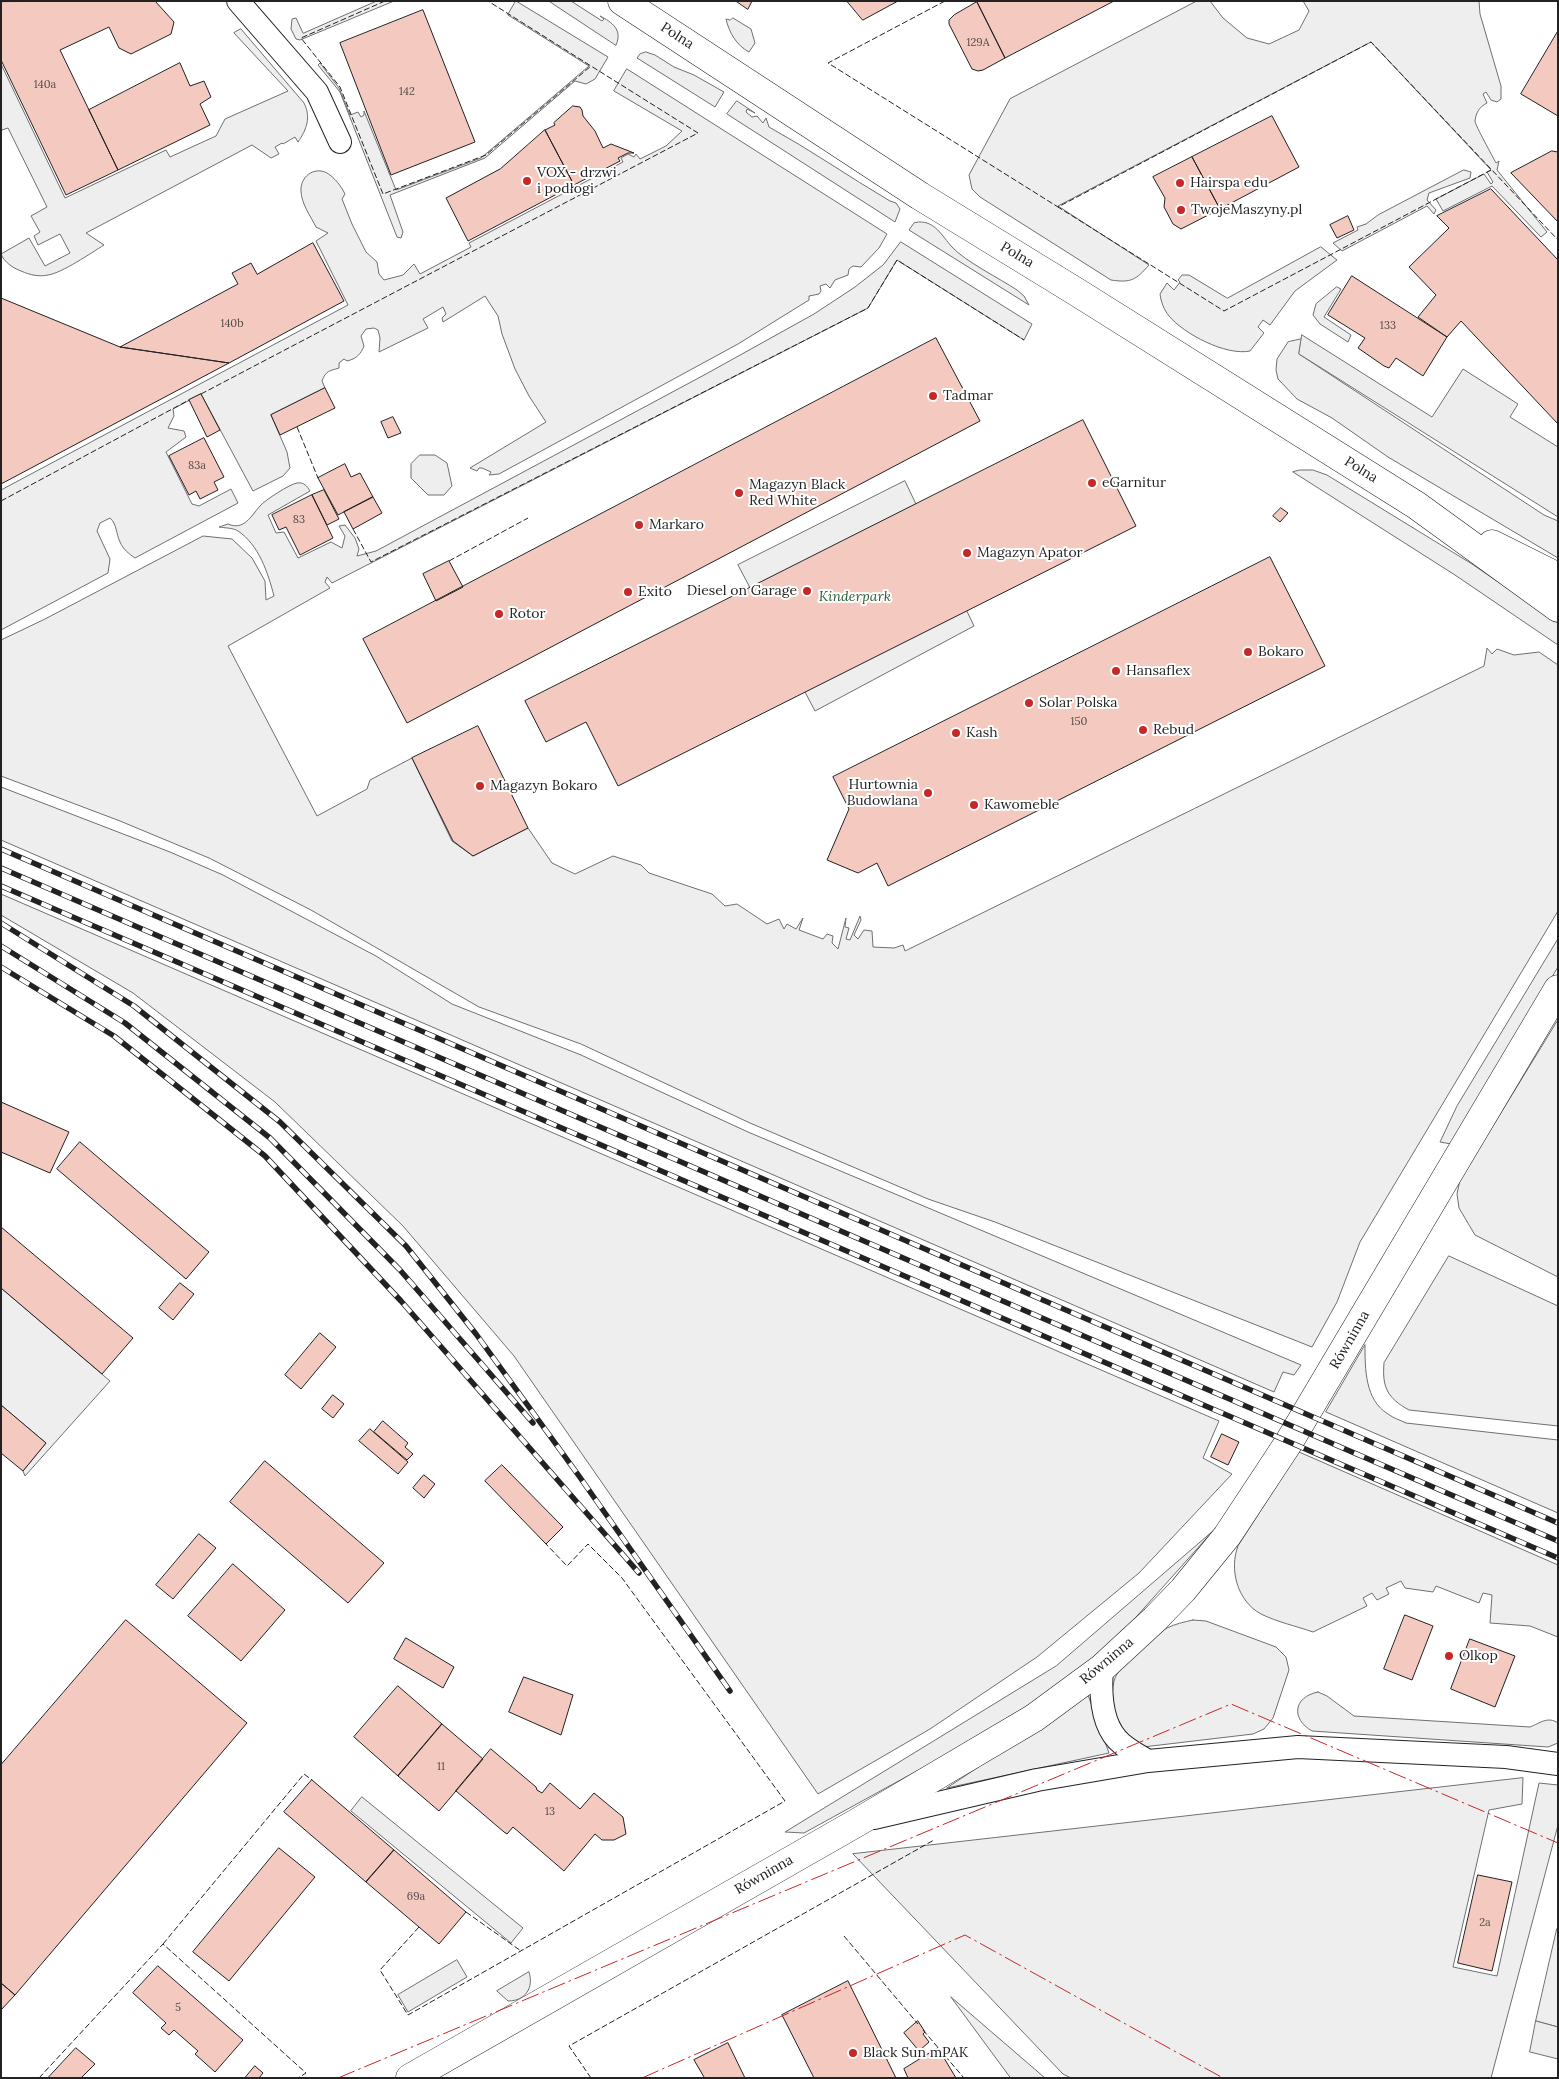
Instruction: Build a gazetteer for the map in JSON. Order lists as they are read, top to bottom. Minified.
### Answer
{"streets":{"street":["Polna","Równinna"]},"parks":["Kinderpark"],"places":["VOX - drzwi i podłogi","Hairspa edu","TwojeMaszyny.pl","Tadmar","eGarnitur","Magazyn Black Red White","Markaro","Magazyn Apator","Diesel on Garage","Exito","Rotor","Bokaro","Hansaflex","Solar Polska","Rebud","Kash","Magazyn Bokaro","Hurtownia Budowlana","Kawomeble","Olkop","Black Sun mPAK"],"house_numbers":["129A","140a","142","140b","133","83a","83","150","11","13","69a","2a","5"]}
